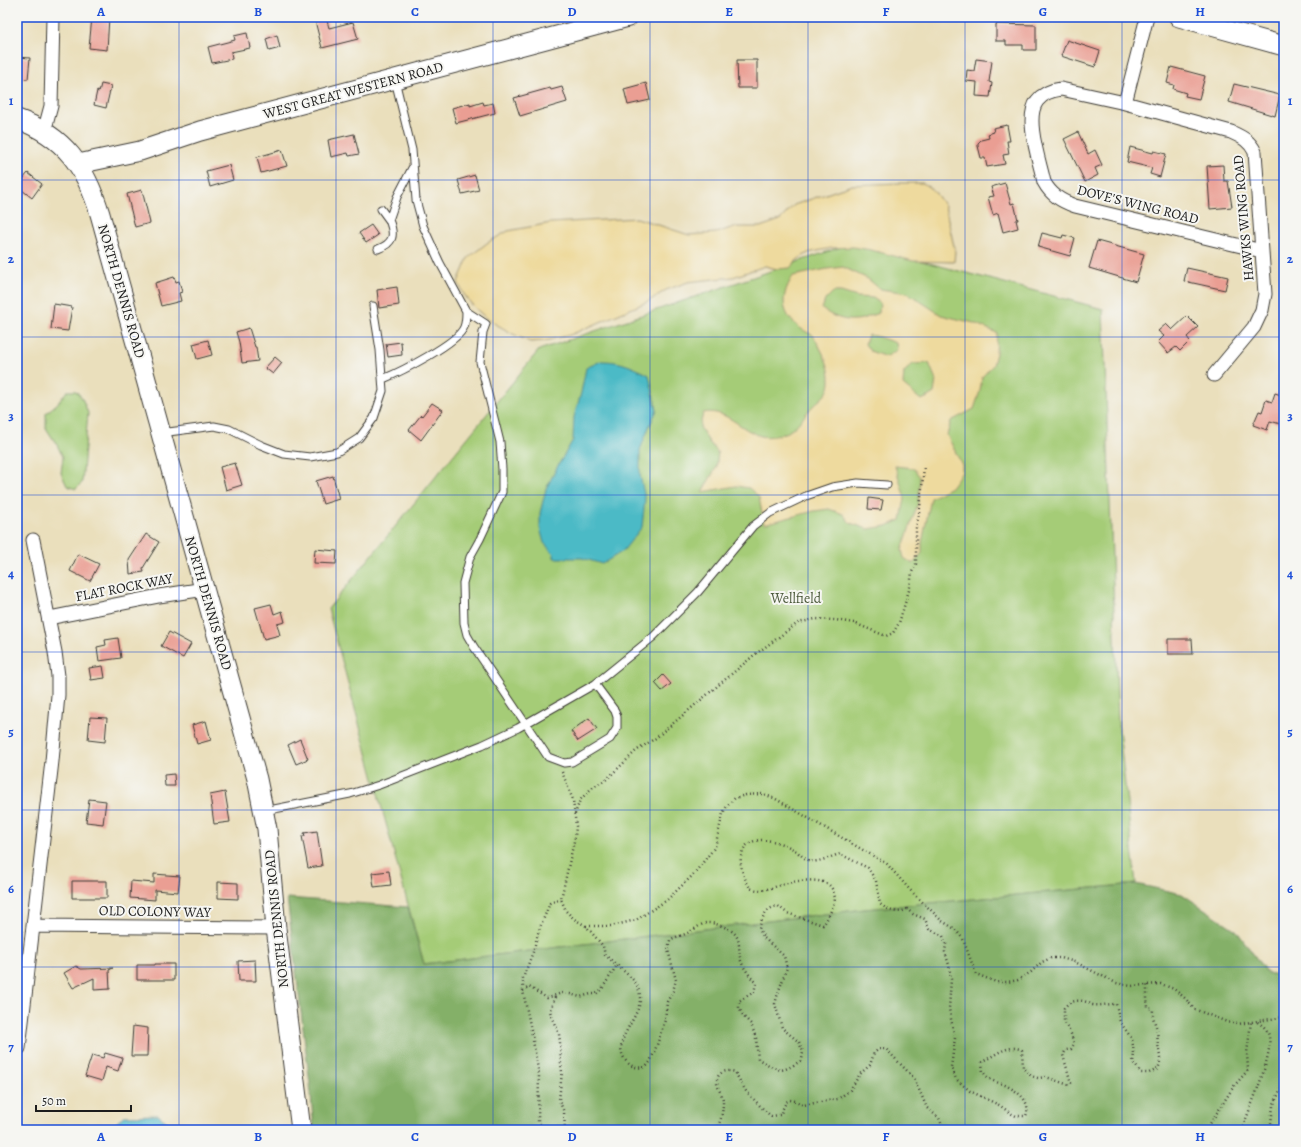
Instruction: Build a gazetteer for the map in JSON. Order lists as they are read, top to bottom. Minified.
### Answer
{"streets":{"main road":["WEST GREAT WESTERN ROAD","NORTH DENNIS ROAD"],"street":["DOVE'S WING ROAD","HAWKS WING ROAD","FLAT ROCK WAY","OLD COLONY WAY"]},"crossings":[["WEST GREAT WESTERN ROAD","NORTH DENNIS ROAD"],["DOVE'S WING ROAD","HAWKS WING ROAD"],["NORTH DENNIS ROAD","FLAT ROCK WAY"],["NORTH DENNIS ROAD","OLD COLONY WAY"]],"parks":["Wellfield"],"scale_bar":"50 m","grid":{"columns":["A","B","C","D","E","F","G","H"],"rows":["1","2","3","4","5","6","7"]}}
